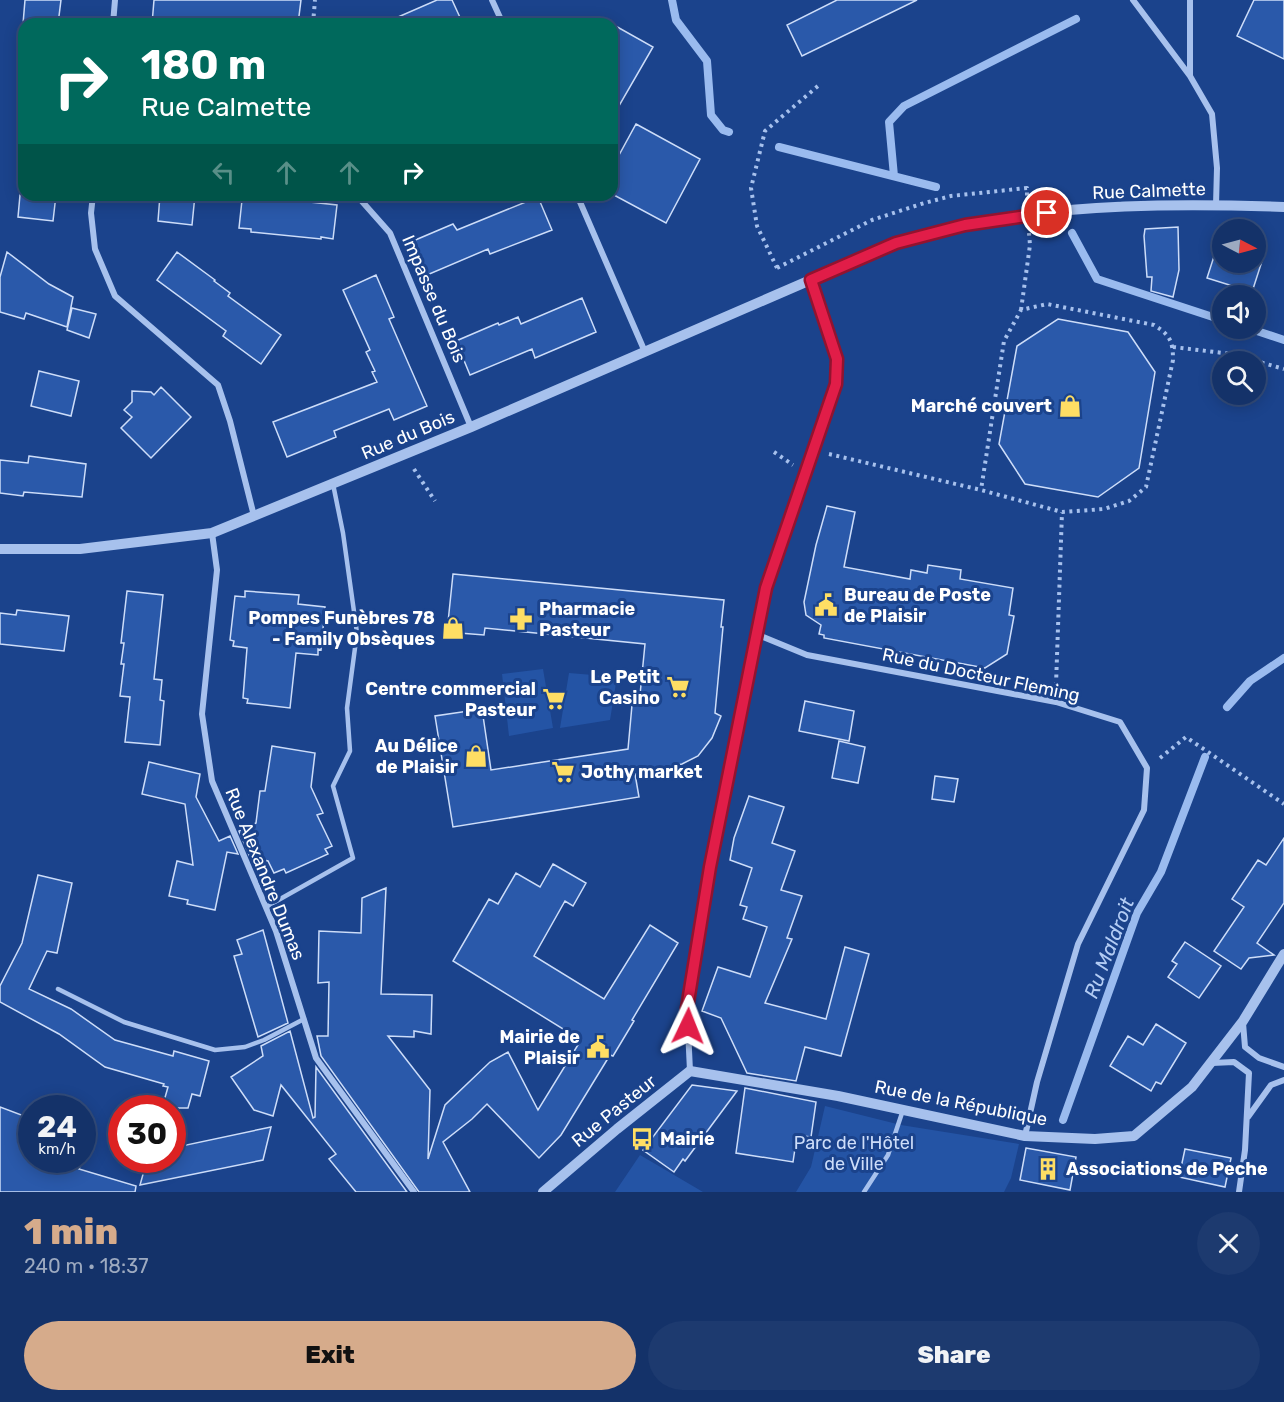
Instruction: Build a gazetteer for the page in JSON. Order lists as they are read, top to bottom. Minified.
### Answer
{"streets":{"street":["Rue Calmette","Impasse du Bois","Rue du Bois","Rue du Docteur Fleming","Rue Alexandre Dumas","Rue de la République","Rue Pasteur"]},"crossings":[["Rue Calmette","Rue du Bois"],["Impasse du Bois","Rue du Bois"],["Rue du Bois","Rue Alexandre Dumas"],["Rue de la République","Rue Pasteur"]],"water":["Ru Maldroit"],"parks":["Parc de l'Hôtel de Ville"],"places":{"shop":["Marché couvert","Pompes Funèbres 78 - Family Obsèques","Au Délice de Plaisir"],"public building":["Bureau de Poste de Plaisir","Mairie de Plaisir"],"pharmacy":["Pharmacie Pasteur"],"supermarket":["Le Petit Casino","Centre commercial Pasteur","Jothy market"],"bus stop":["Mairie"],"building":["Associations de Peche"]},"north":"right","page":{"turn":["180 m","Rue Calmette"],"speed":"24 km/h","limit":"30","heading":["1 min","240 m · 18:37"],"buttons":["Exit","Share"]}}
